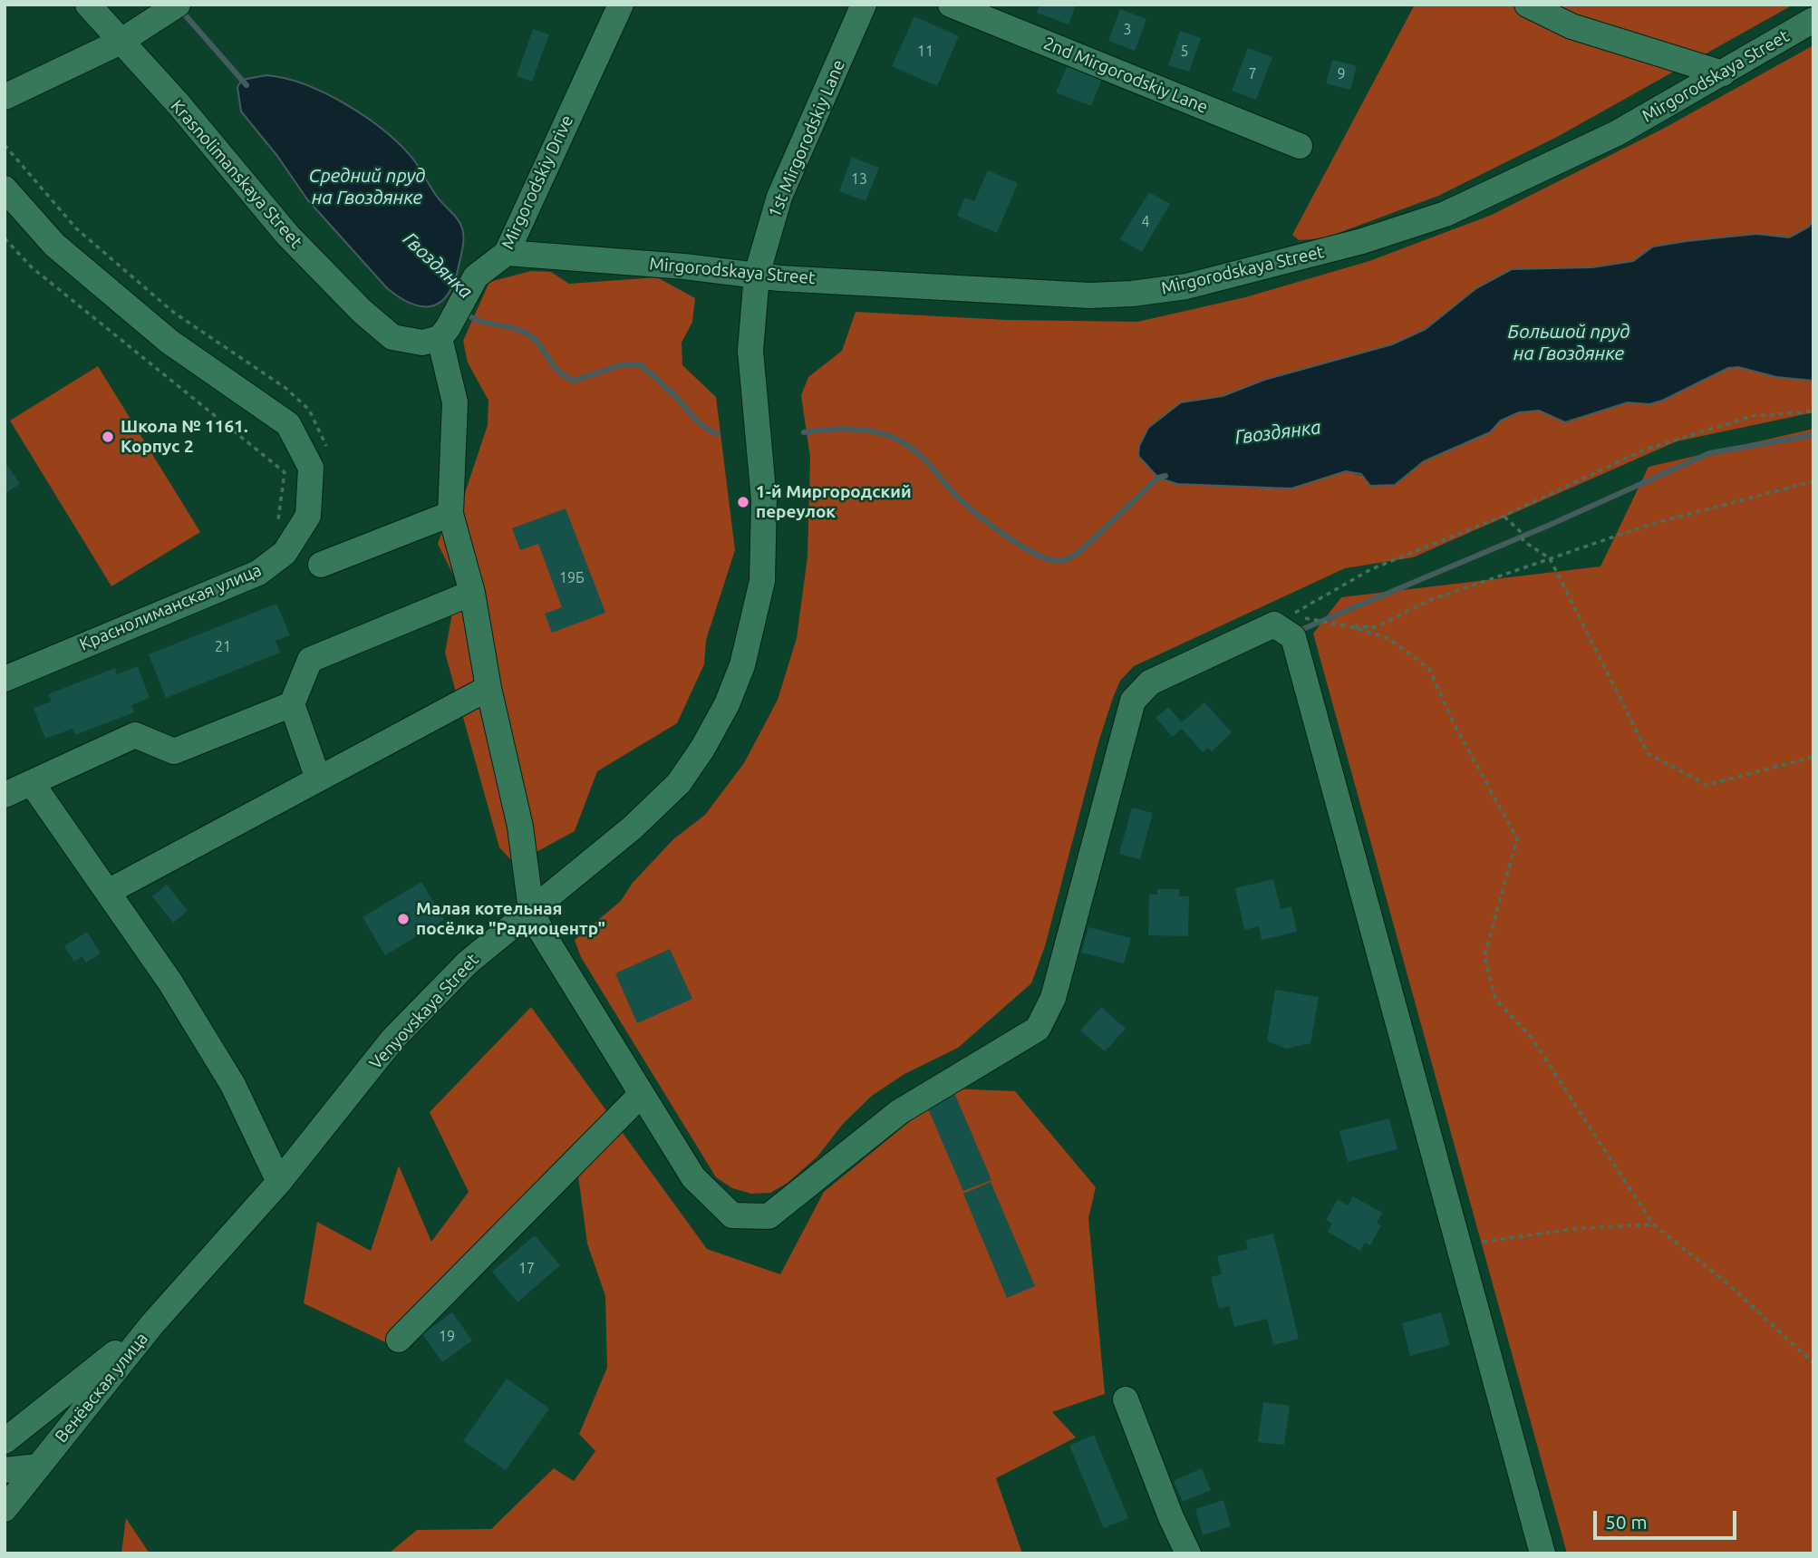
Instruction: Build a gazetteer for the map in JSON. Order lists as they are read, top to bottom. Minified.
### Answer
{"streets":{"street":["2nd Mirgorodskiy Lane","Mirgorodskaya Street","1st Mirgorodskiy Lane","Krasnolimanskaya Street","Mirgorodskiy Drive","Краснолиманская улица","Venyovskaya Street","Венёвская улица"]},"crossings":[["Mirgorodskaya Street","1st Mirgorodskiy Lane"],["Mirgorodskaya Street","Mirgorodskiy Drive"],["Mirgorodskaya Street","Venyovskaya Street"],["1st Mirgorodskiy Lane","Venyovskaya Street"],["Krasnolimanskaya Street","Mirgorodskiy Drive"],["Venyovskaya Street","Венёвская улица"]],"water":["Средний пруд на Гвоздянке","Гвоздянка","Большой пруд на Гвоздянке"],"places":["Школа № 1161. Корпус 2","1-й Миргородский переулок","Малая котельная посёлка \"Радиоцентр\""],"house_numbers":["3","11","5","7","9","13","4","19Б","21","17","19"],"scale_bar":"50 m"}
